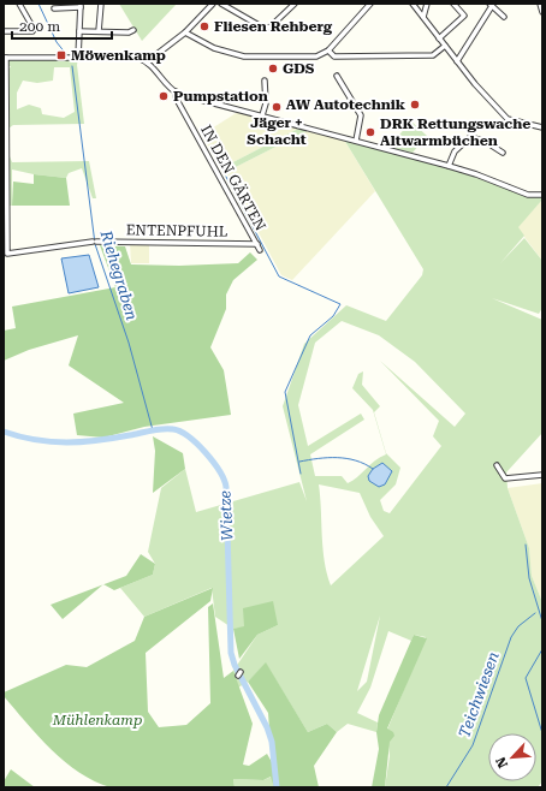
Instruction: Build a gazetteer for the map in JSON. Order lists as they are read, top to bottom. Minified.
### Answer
{"streets":{"street":["IN DEN GÄRTEN","ENTENPFUHL"]},"crossings":[["IN DEN GÄRTEN","ENTENPFUHL"]],"water":["Riehegraben","Wietze","Teichwiesen"],"parks":["Mühlenkamp"],"places":{"other":["Fliesen Rehberg","GDS","Pumpstation","AW Autotechnik","Jäger + Schacht","DRK Rettungswache Altwarmbüchen"],"transit":["Möwenkamp"]},"scale_bar":"200 m","north":"bottom left"}
